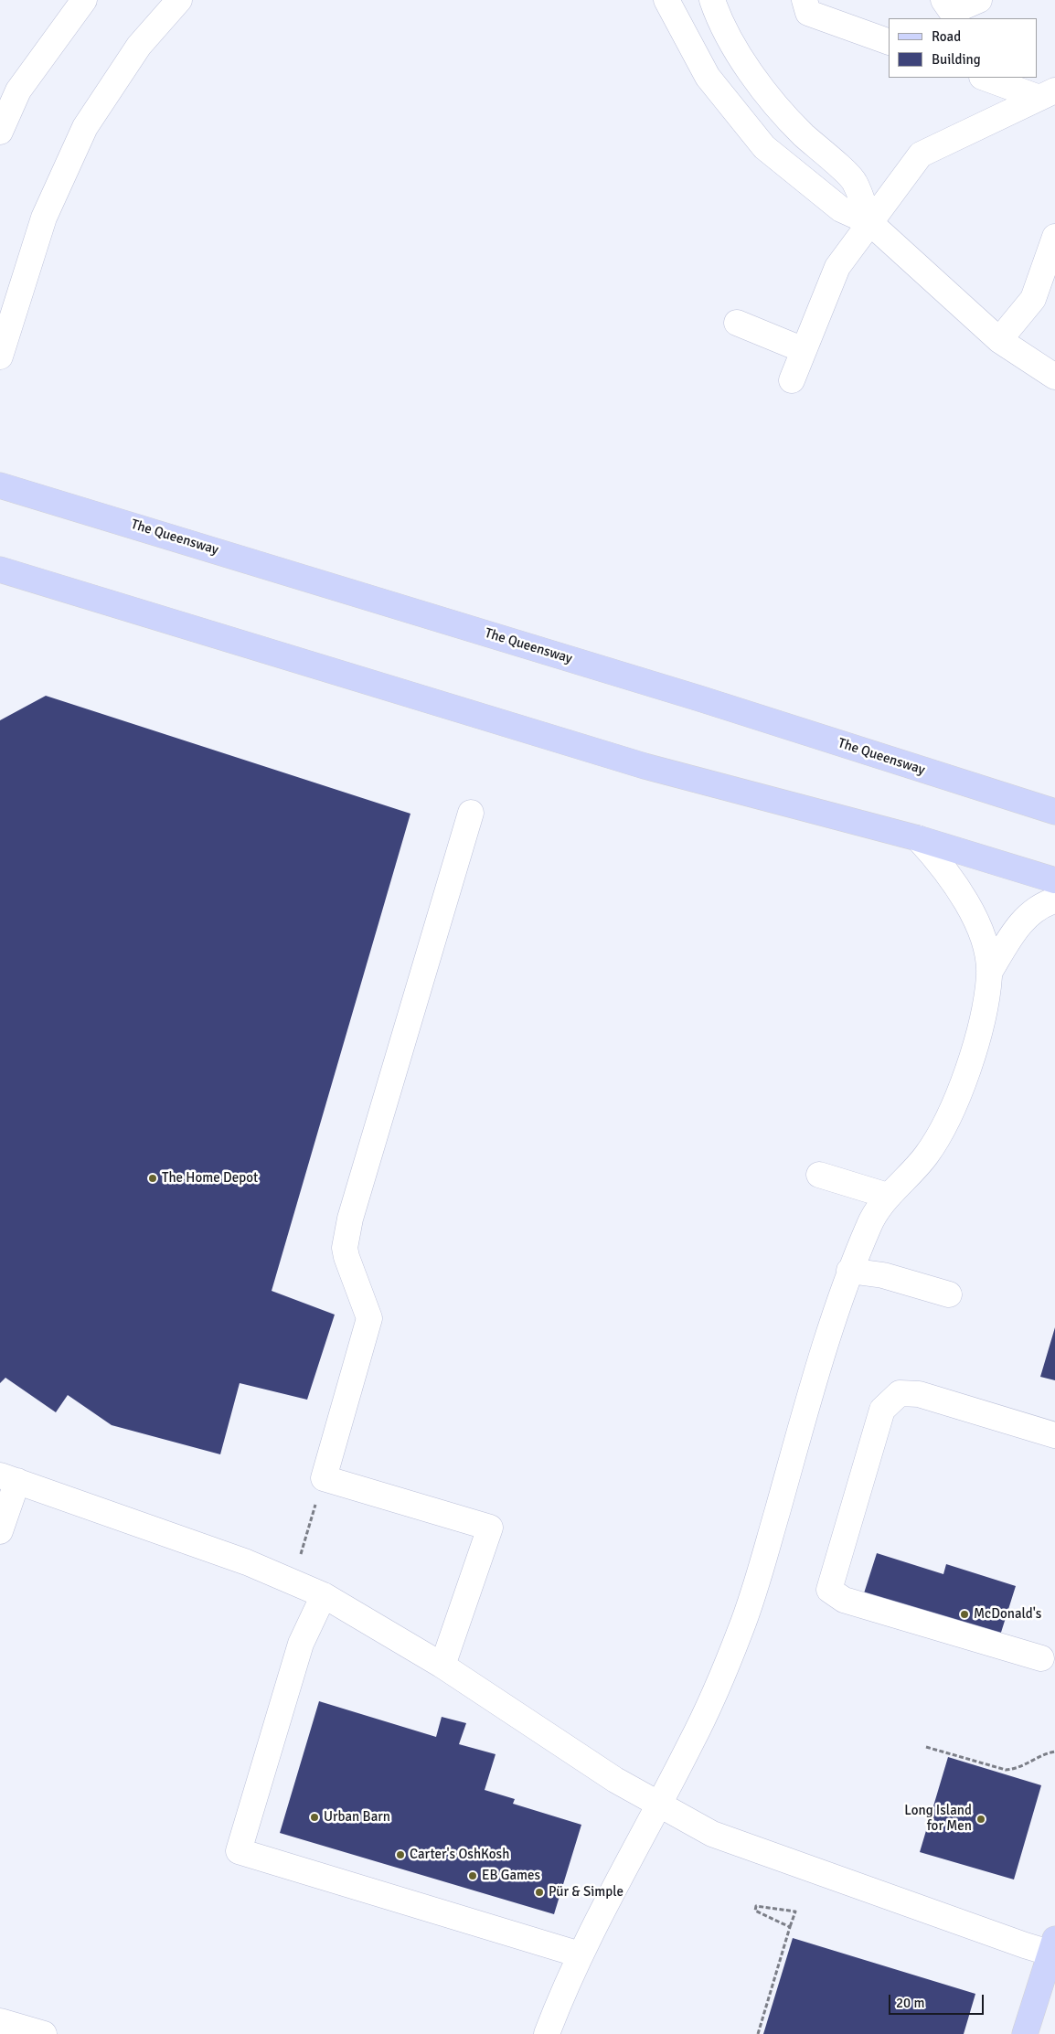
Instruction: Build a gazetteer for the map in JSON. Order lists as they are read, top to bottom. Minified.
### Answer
{"streets":{"main road":["The Queensway"]},"places":["The Home Depot","McDonald's","Urban Barn","Long Island for Men","Carter's OshKosh","EB Games","Pür & Simple"],"legend":["Road","Building"],"scale_bar":"20 m"}
